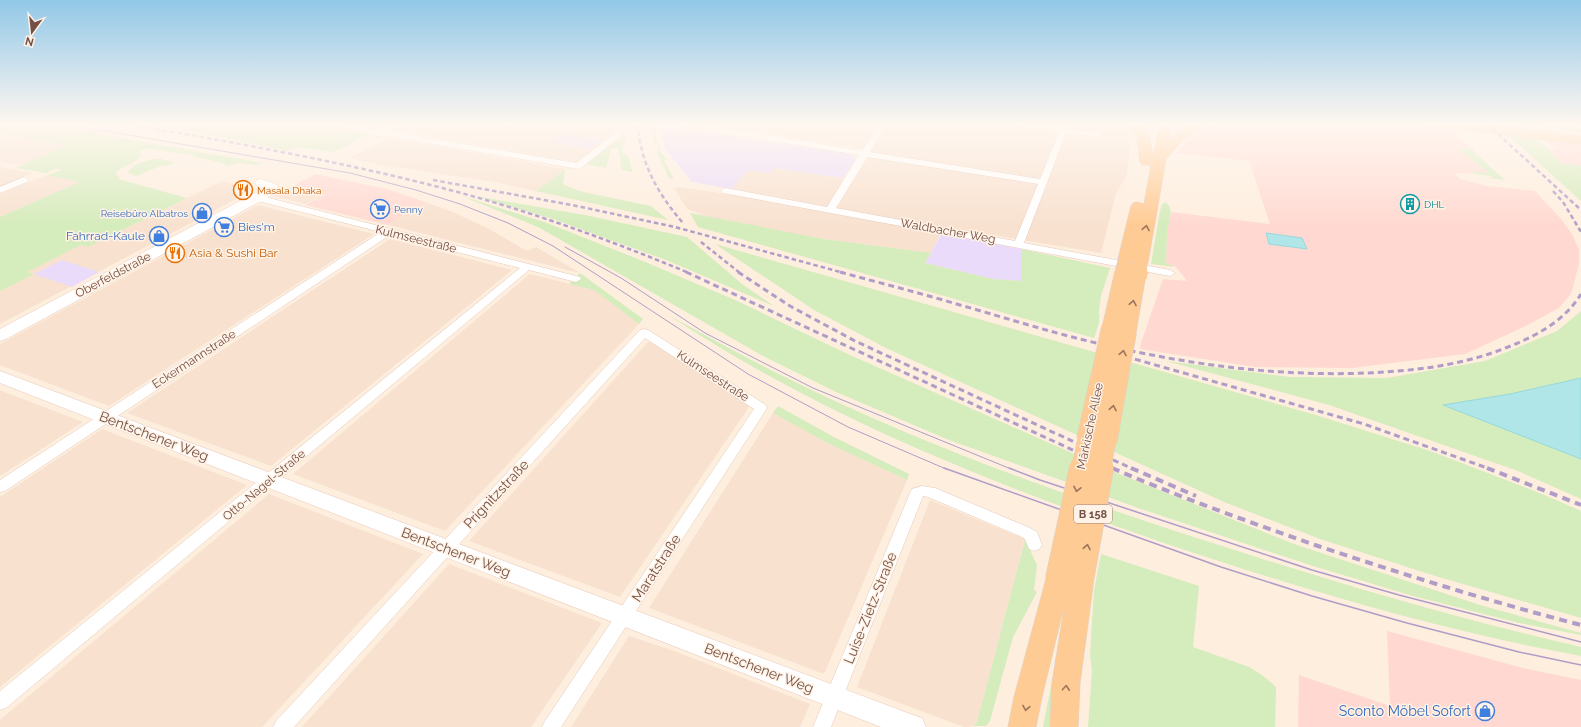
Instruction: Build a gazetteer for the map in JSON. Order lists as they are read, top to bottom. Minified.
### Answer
{"streets":{"main road":["Märkische Allee","B 158"],"street":["Waldbacher Weg","Kulmseestraße","Oberfeldstraße","Eckermannstraße","Bentschener Weg","Otto-Nagel-Straße","Prignitzstraße","Maratstraße","Luise-Zietz-Straße"]},"crossings":[["Kulmseestraße","Oberfeldstraße"],["Kulmseestraße","Eckermannstraße"],["Kulmseestraße","Otto-Nagel-Straße"],["Kulmseestraße","Prignitzstraße"],["Kulmseestraße","Maratstraße"],["Eckermannstraße","Bentschener Weg"],["Bentschener Weg","Otto-Nagel-Straße"],["Bentschener Weg","Prignitzstraße"],["Bentschener Weg","Maratstraße"],["Bentschener Weg","Luise-Zietz-Straße"]],"places":{"restaurant":["Masala Dhaka","Asia & Sushi Bar"],"building":["DHL"],"supermarket":["Penny","Bies'm"],"shop":["Reisebüro Albatros","Fahrrad-Kaule","Sconto Möbel Sofort"]},"north":"bottom"}
